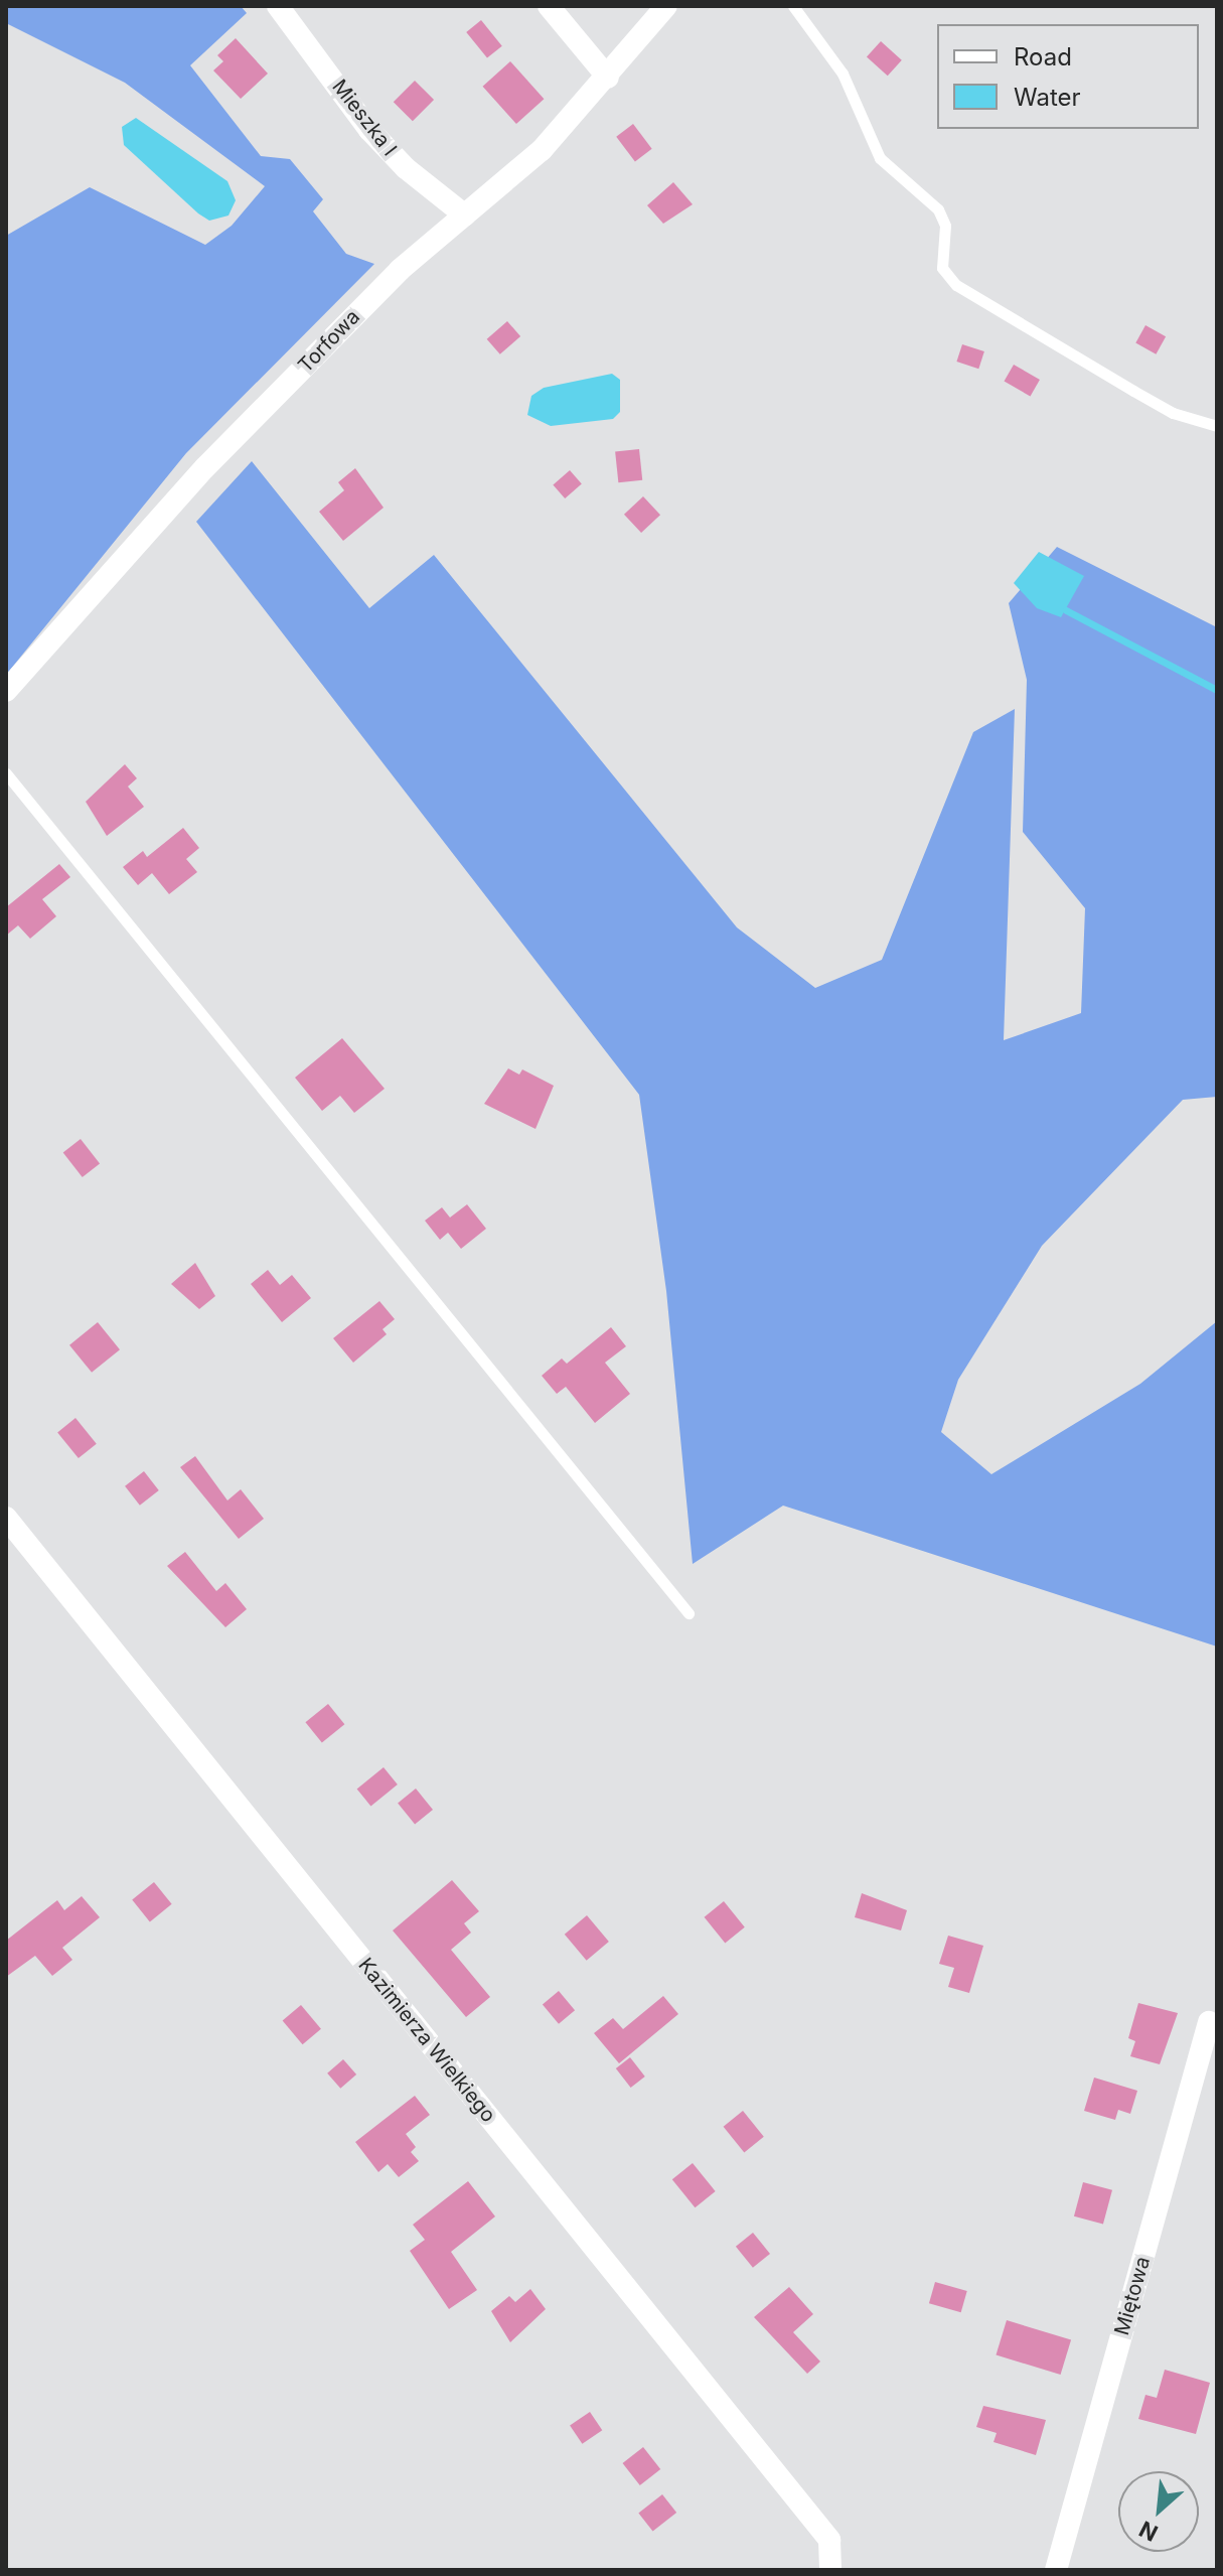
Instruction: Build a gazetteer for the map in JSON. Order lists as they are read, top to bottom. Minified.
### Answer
{"streets":{"street":["Mieszka I","Torfowa","Kazimierza Wielkiego","Miętowa"]},"crossings":[["Mieszka I","Torfowa"]],"legend":["Road","Water"],"north":"bottom left"}
